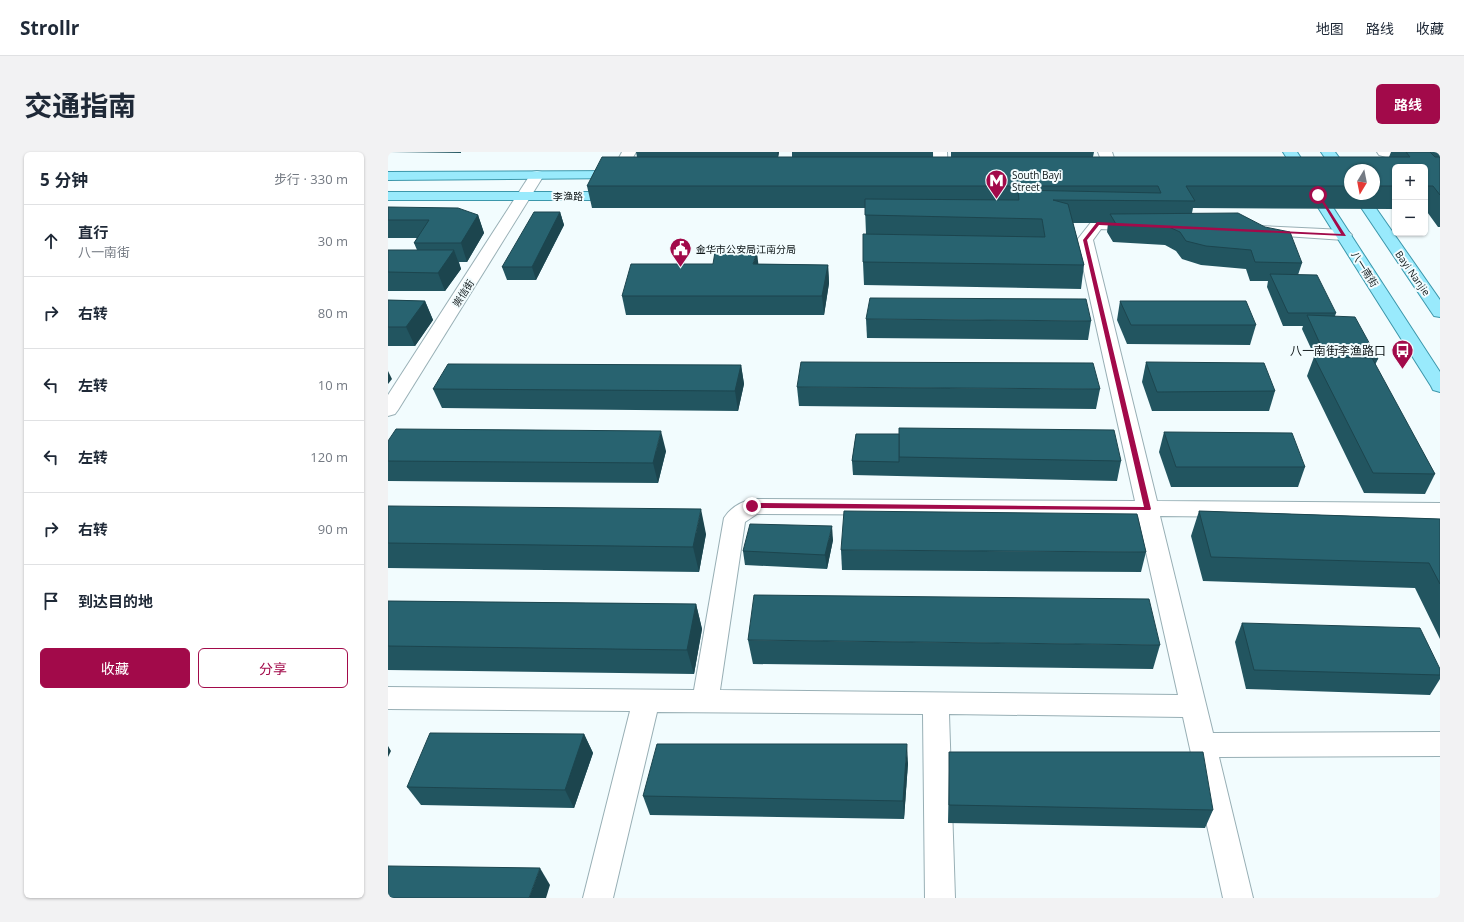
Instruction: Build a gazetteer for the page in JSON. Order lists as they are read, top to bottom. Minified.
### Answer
{"streets":{"main road":["李渔路","八一南街","Bayi Nanjie"],"street":["崇信街"]},"crossings":[["李渔路","崇信街"],["八一南街","Bayi Nanjie"]],"places":{"metro station":["South Bayi Street"],"public building":["金华市公安局江南分局"],"bus stop":["八一南街李渔路口"]},"north":"bottom","page":{"header":"Strollr","nav":["地图","路线","收藏"],"title":"交通指南","buttons":["路线",["收藏","分享"]],"heading":["5 分钟","步行 · 330 m"],"map_buttons":["+","−"],"list":[["直行","八一南街","30 m"],["右转","80 m"],["左转","10 m"],["左转","120 m"],["右转","90 m"],"到达目的地"]}}
